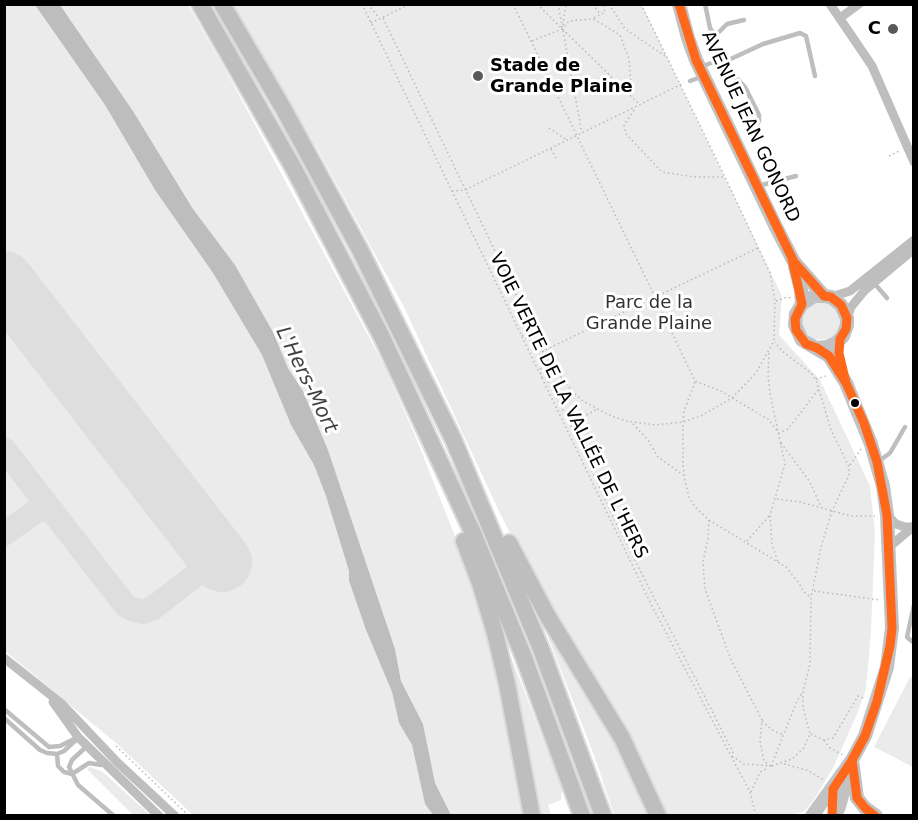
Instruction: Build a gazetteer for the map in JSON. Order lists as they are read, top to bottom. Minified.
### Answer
{"streets":{"street":["AVENUE JEAN GONORD"],"path":["VOIE VERTE DE LA VALLÉE DE L'HERS"]},"water":["L'Hers-Mort"],"parks":["Parc de la Grande Plaine"],"places":["C","Stade de Grande Plaine"]}
